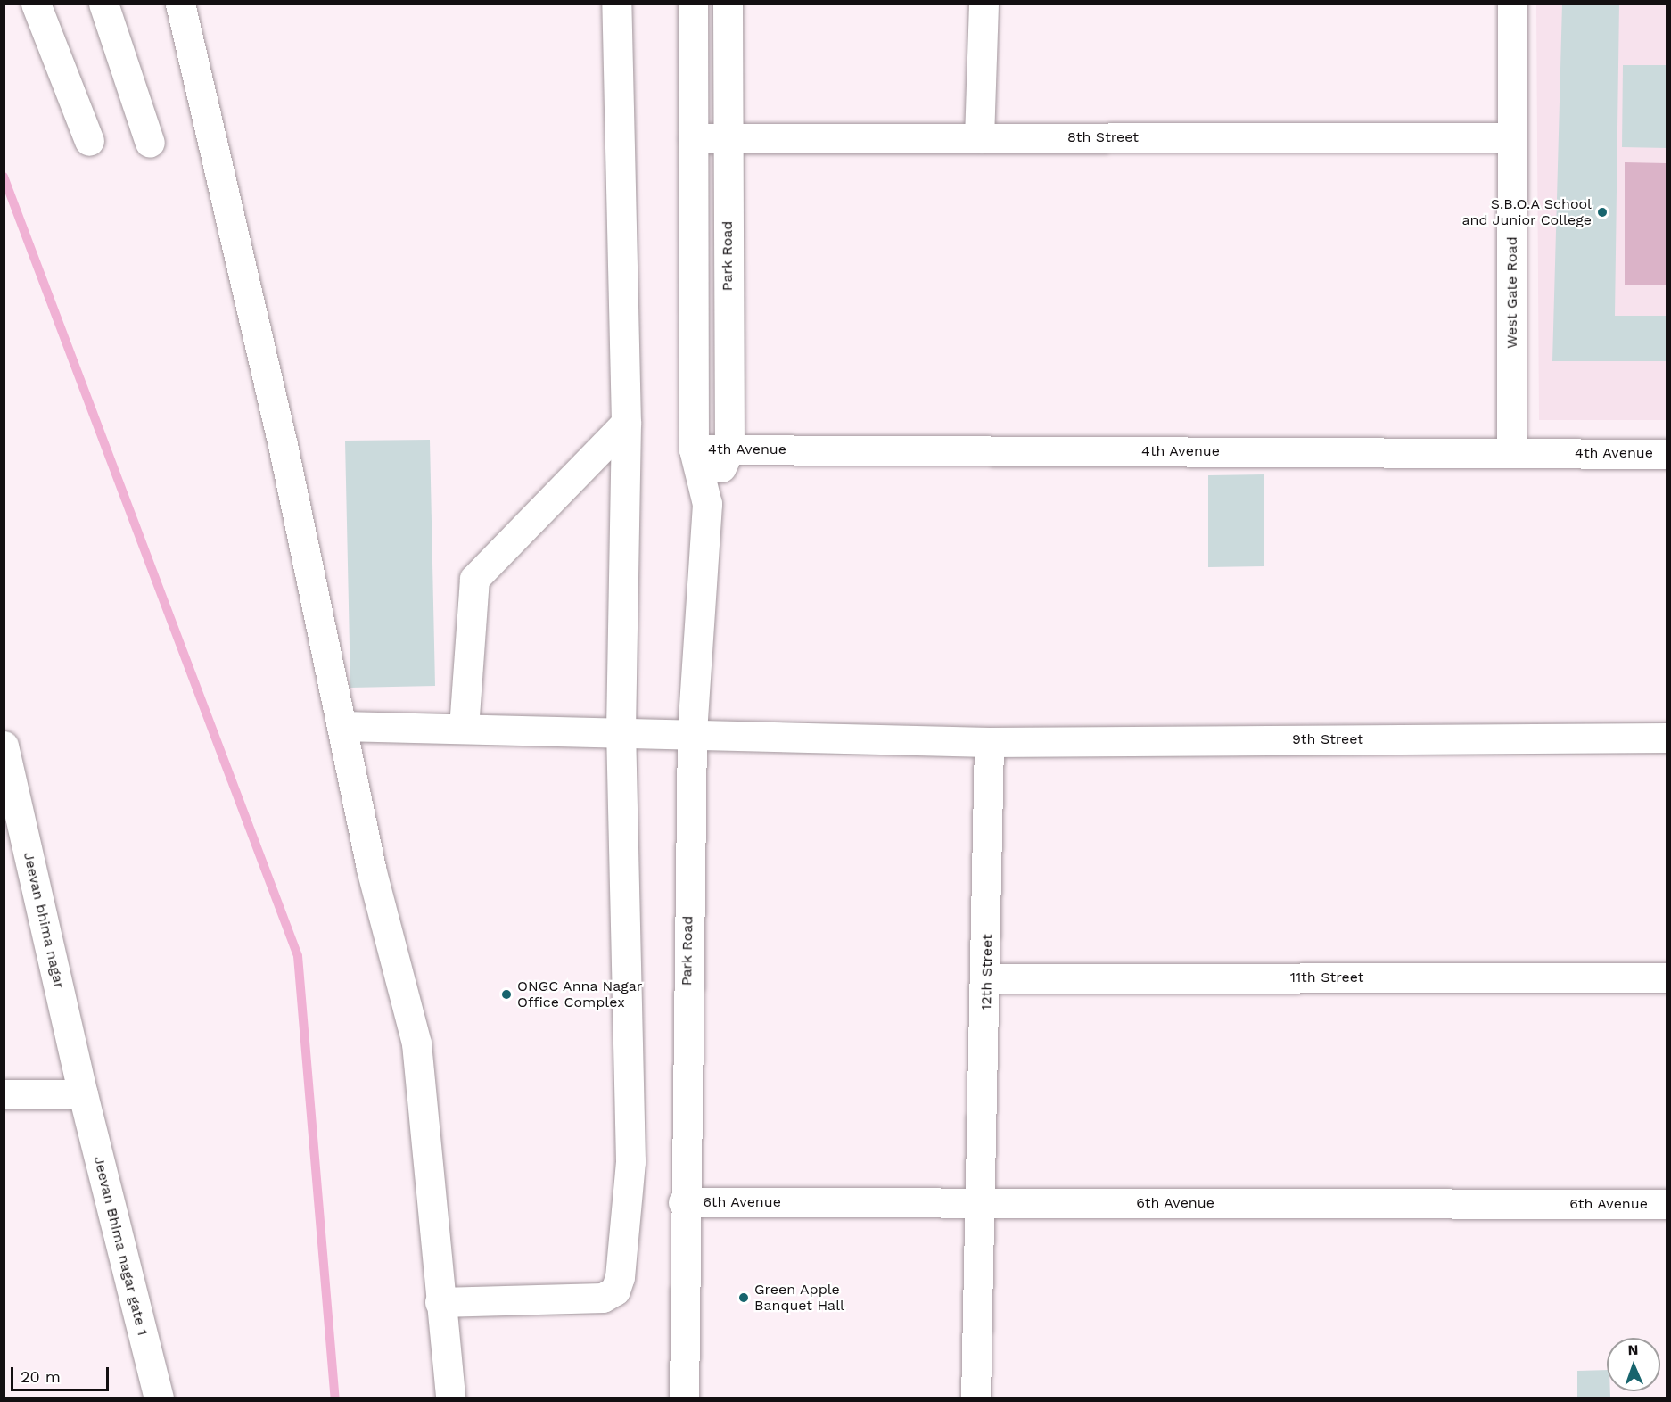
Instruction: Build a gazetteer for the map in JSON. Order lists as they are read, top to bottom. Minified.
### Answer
{"streets":{"street":["8th Street","Park Road","West Gate Road","4th Avenue","9th Street","Jeevan bhima nagar","12th Street","11th Street","6th Avenue","Jeevan Bhima nagar gate 1"]},"crossings":[["8th Street","Park Road"],["8th Street","West Gate Road"],["Park Road","4th Avenue"],["Park Road","9th Street"],["Park Road","6th Avenue"],["West Gate Road","4th Avenue"],["9th Street","12th Street"],["Jeevan bhima nagar","Jeevan Bhima nagar gate 1"],["12th Street","11th Street"],["12th Street","6th Avenue"]],"places":["S.B.O.A School and Junior College","ONGC Anna Nagar Office Complex","Green Apple Banquet Hall"],"scale_bar":"20 m","north":"top"}
